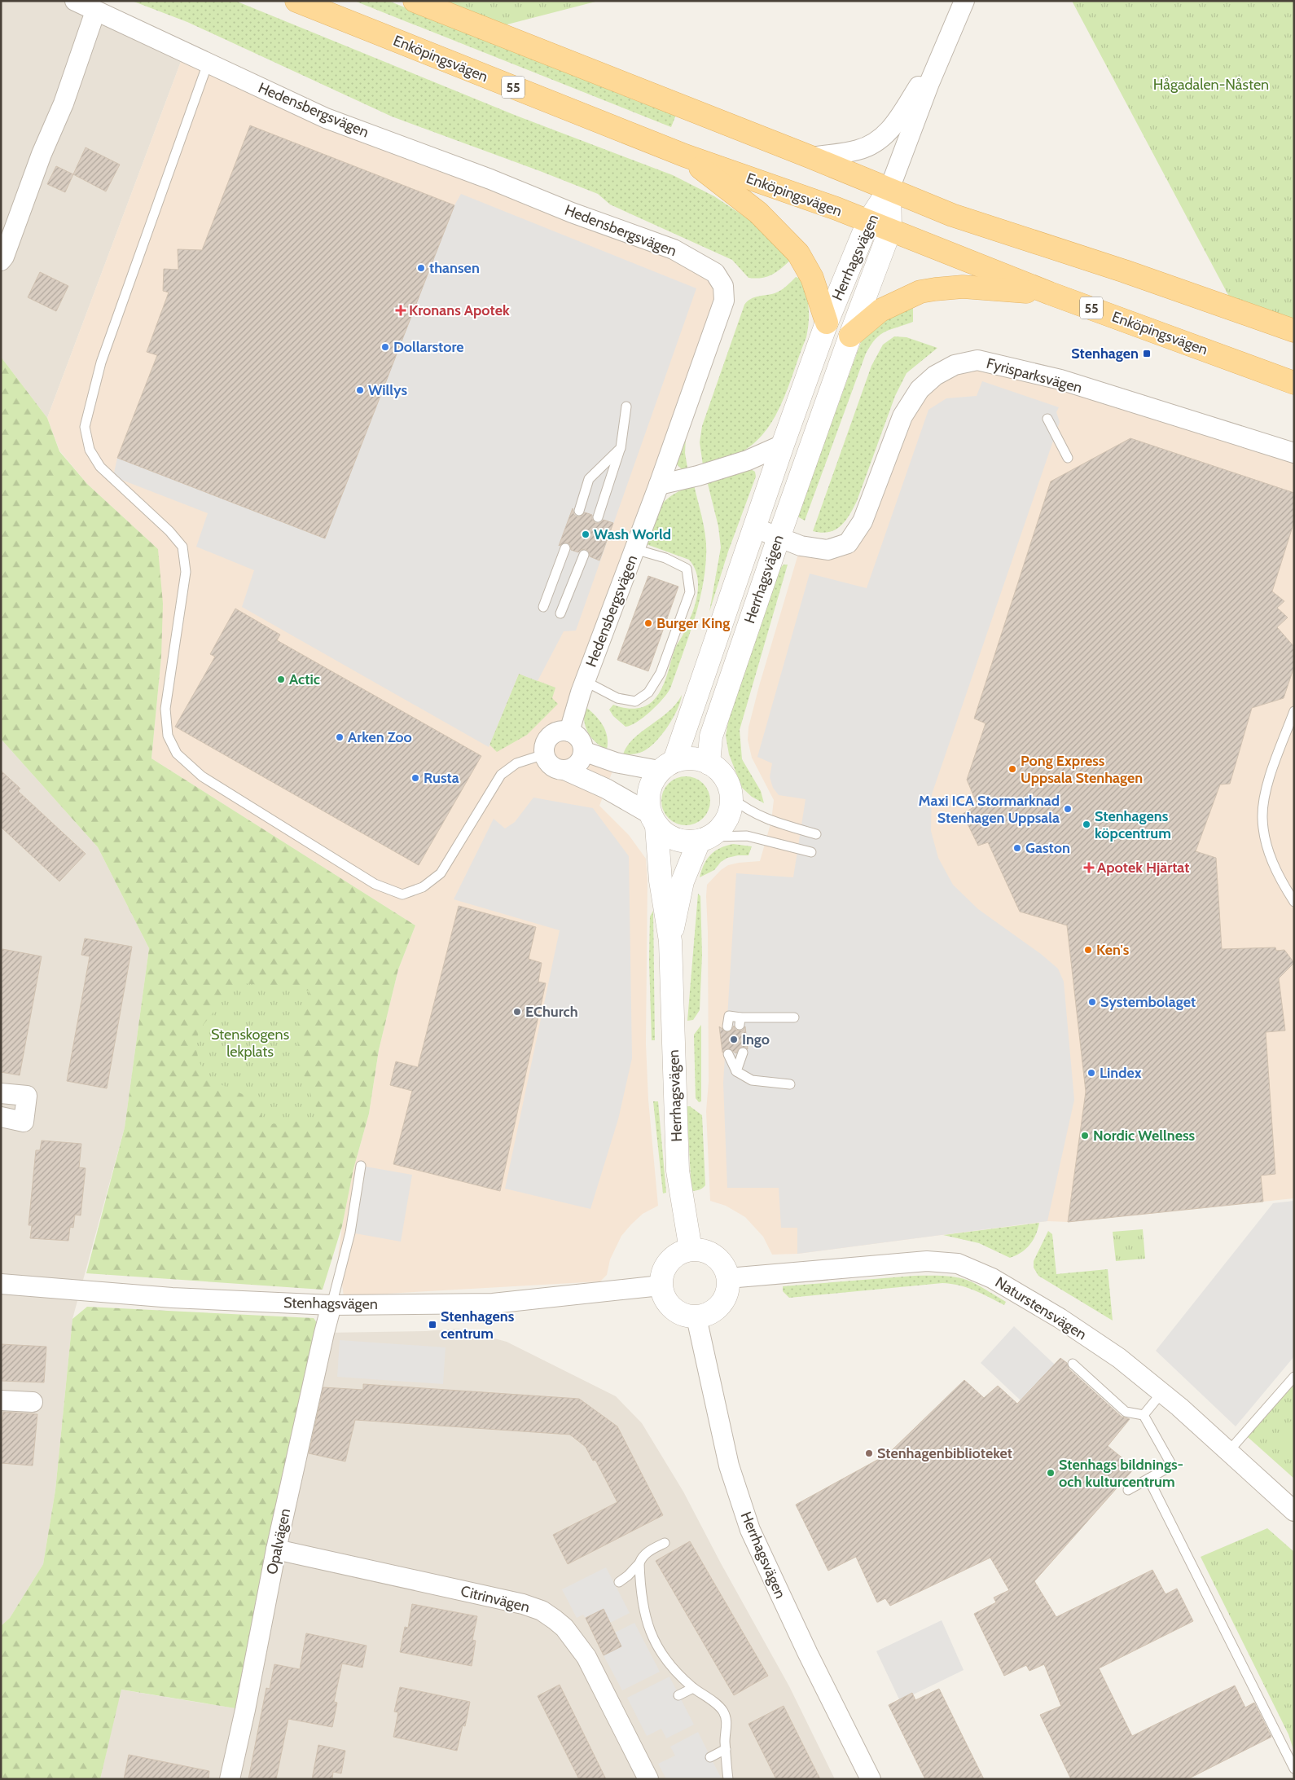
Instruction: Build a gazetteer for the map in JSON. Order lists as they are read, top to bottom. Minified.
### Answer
{"streets":{"main road":["Enköpingsvägen","55"],"street":["Hedensbergsvägen","Herrhagsvägen","Fyrisparksvägen","Stenhagsvägen","Naturstensvägen","Opalvägen","Citrinvägen"]},"crossings":[["Enköpingsvägen","Herrhagsvägen"],["Herrhagsvägen","Fyrisparksvägen"],["Herrhagsvägen","Stenhagsvägen"],["Herrhagsvägen","Naturstensvägen"],["Stenhagsvägen","Naturstensvägen"],["Stenhagsvägen","Opalvägen"],["Opalvägen","Citrinvägen"]],"parks":["Hågadalen-Nåsten","Stenskogens lekplats"],"places":{"other":["thansen","Dollarstore","Willys","Wash World","Burger King","Actic","Arken Zoo","Pong Express Uppsala Stenhagen","Rusta","Maxi ICA Stormarknad Stenhagen Uppsala","Stenhagens köpcentrum","Gaston","Ken's","Systembolaget","EChurch","Ingo","Lindex","Nordic Wellness","Stenhagenbiblioteket","Stenhags bildnings- och kulturcentrum"],"health":["Kronans Apotek","Apotek Hjärtat"],"transit":["Stenhagen","Stenhagens centrum"]}}
